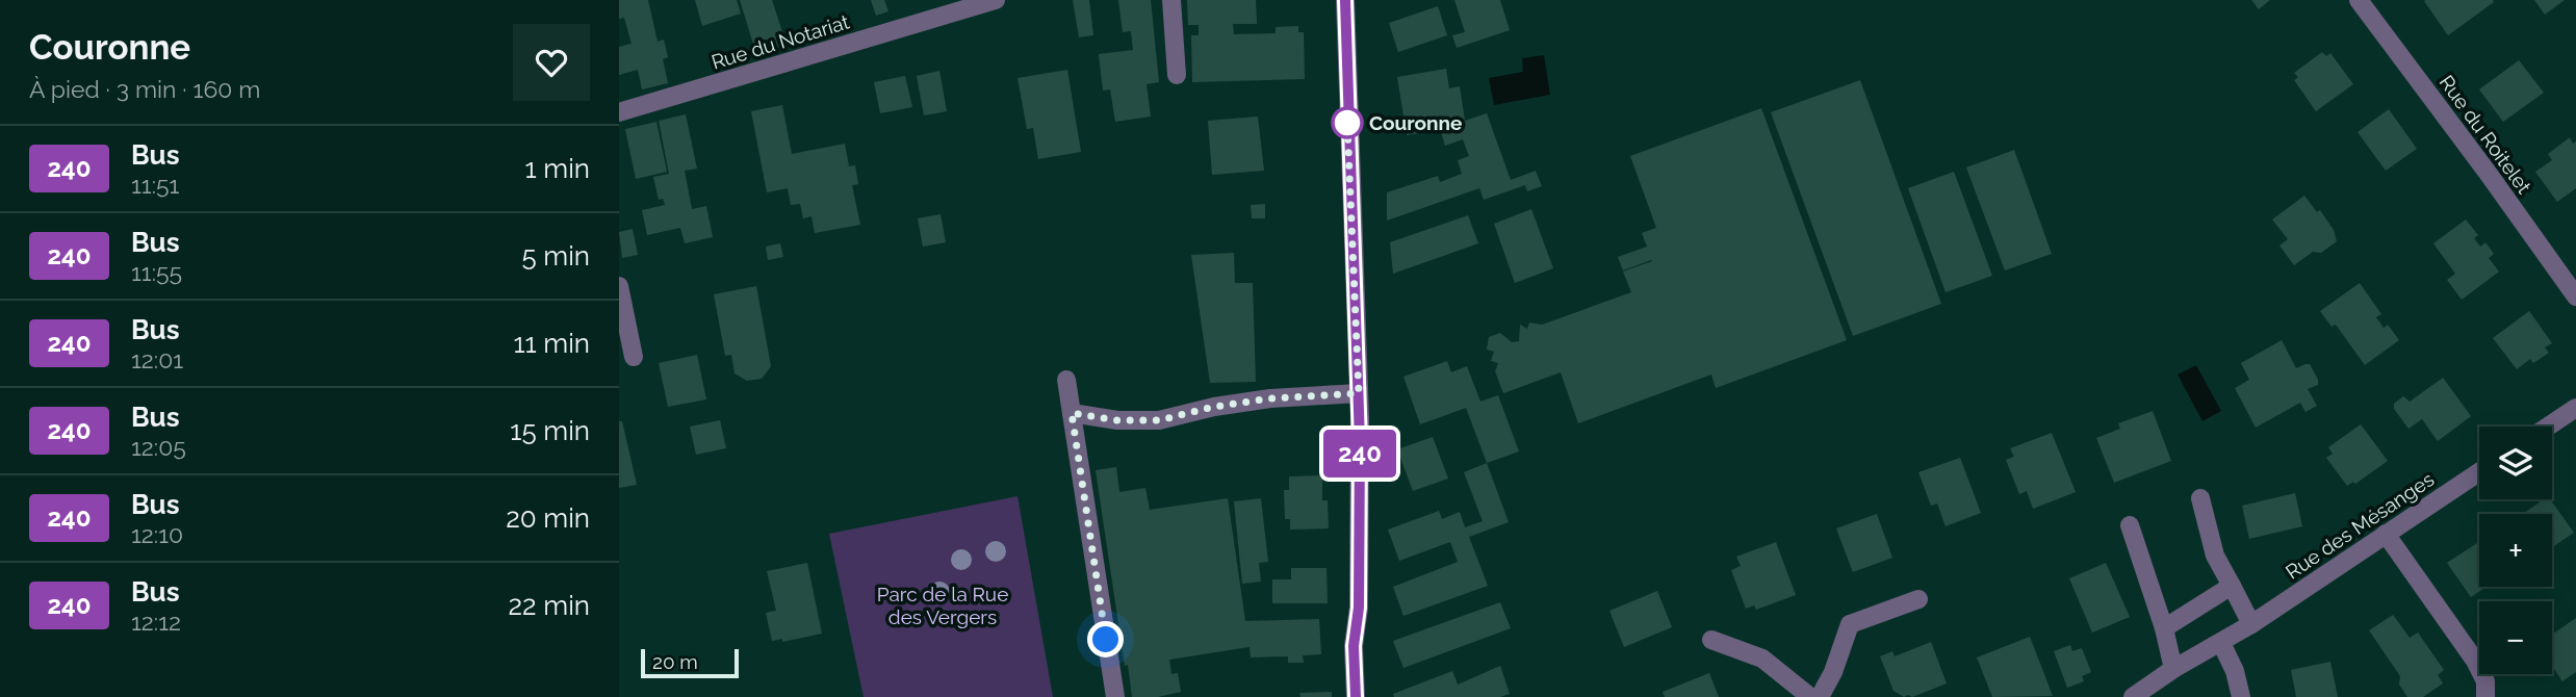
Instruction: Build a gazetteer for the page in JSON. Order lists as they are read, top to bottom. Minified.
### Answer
{"streets":{"street":["Rue du Notariat","Rue du Roitelet","Rue des Mésanges"]},"parks":["Parc de la Rue des Vergers"],"places":["Couronne"],"lines":["bus line 240"],"scale_bar":"20 m","page":{"heading":["Couronne","À pied · 3 min · 160 m"],"on_map":"240","list":[{"mark":"240","name":"Bus","note":"11:51","value":"1 min"},{"mark":"240","name":"Bus","note":"11:55","value":"5 min"},{"mark":"240","name":"Bus","note":"12:01","value":"11 min"},{"mark":"240","name":"Bus","note":"12:05","value":"15 min"},{"mark":"240","name":"Bus","note":"12:10","value":"20 min"},{"mark":"240","name":"Bus","note":"12:12","value":"22 min"}],"map_buttons":["+","−"],"scale":"20 m"}}
